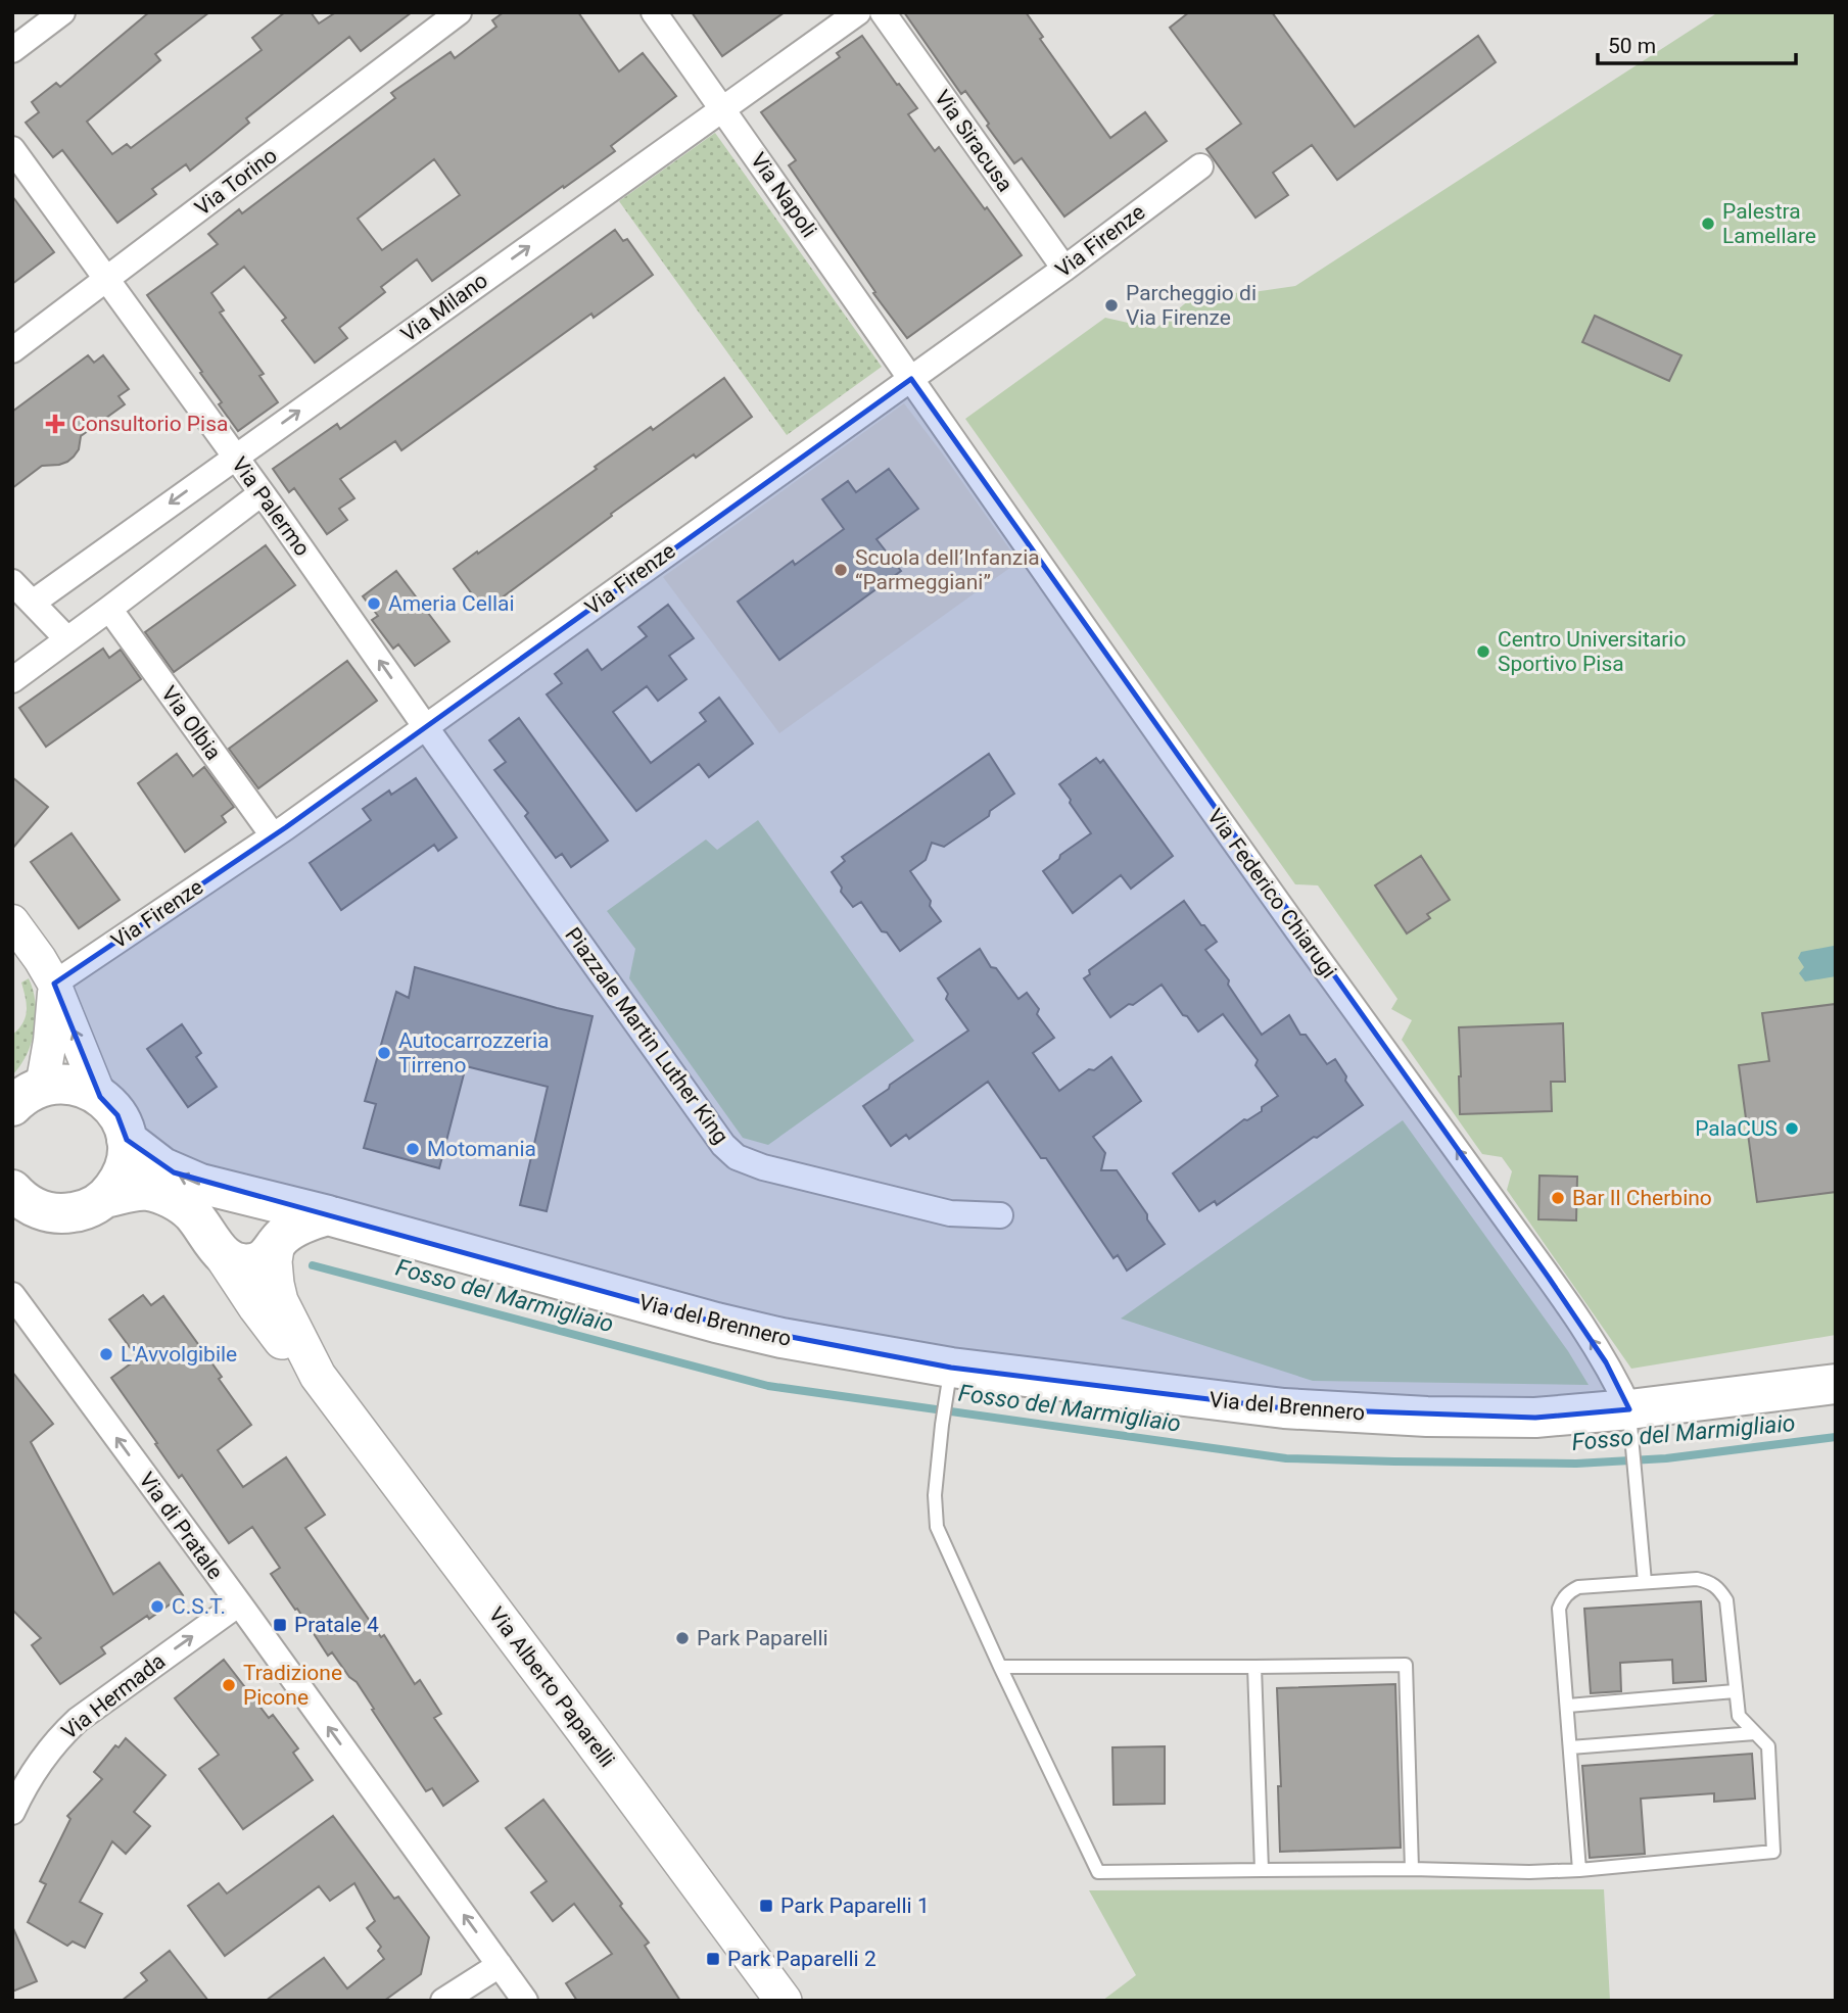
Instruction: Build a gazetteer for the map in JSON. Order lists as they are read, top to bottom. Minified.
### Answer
{"streets":{"main road":["Via del Brennero","Via Alberto Paparelli"],"street":["Via Siracusa","Via Torino","Via Napoli","Via Firenze","Via Milano","Via Palermo","Via Olbia","Via Federico Chiarugi","Piazzale Martin Luther King","Via di Pratale","Via Hermada"]},"crossings":[["Via Siracusa","Via Firenze"],["Via Torino","Via Palermo"],["Via Napoli","Via Firenze"],["Via Napoli","Via Milano"],["Via Napoli","Via Federico Chiarugi"],["Via Firenze","Via Palermo"],["Via Firenze","Via Olbia"],["Via Firenze","Via Federico Chiarugi"],["Via Firenze","Piazzale Martin Luther King"],["Via Milano","Via Palermo"],["Via Palermo","Piazzale Martin Luther King"],["Via Federico Chiarugi","Via del Brennero"],["Via di Pratale","Via Hermada"]],"one_way":["Via Palermo","Via Federico Chiarugi","Via di Pratale","Via Hermada"],"water":["Fosso del Marmigliaio"],"places":{"other":["Palestra Lamellare","Parcheggio di Via Firenze","Scuola dell’Infanzia “Parmeggiani”","Ameria Cellai","Centro Universitario Sportivo Pisa","Autocarrozzeria Tirreno","PalaCUS","Motomania","Bar Il Cherbino","L'Avvolgibile","C.S.T.","Park Paparelli","Tradizione Picone"],"health":["Consultorio Pisa"],"transit":["Pratale 4","Park Paparelli 1","Park Paparelli 2"]},"scale_bar":"50 m"}
